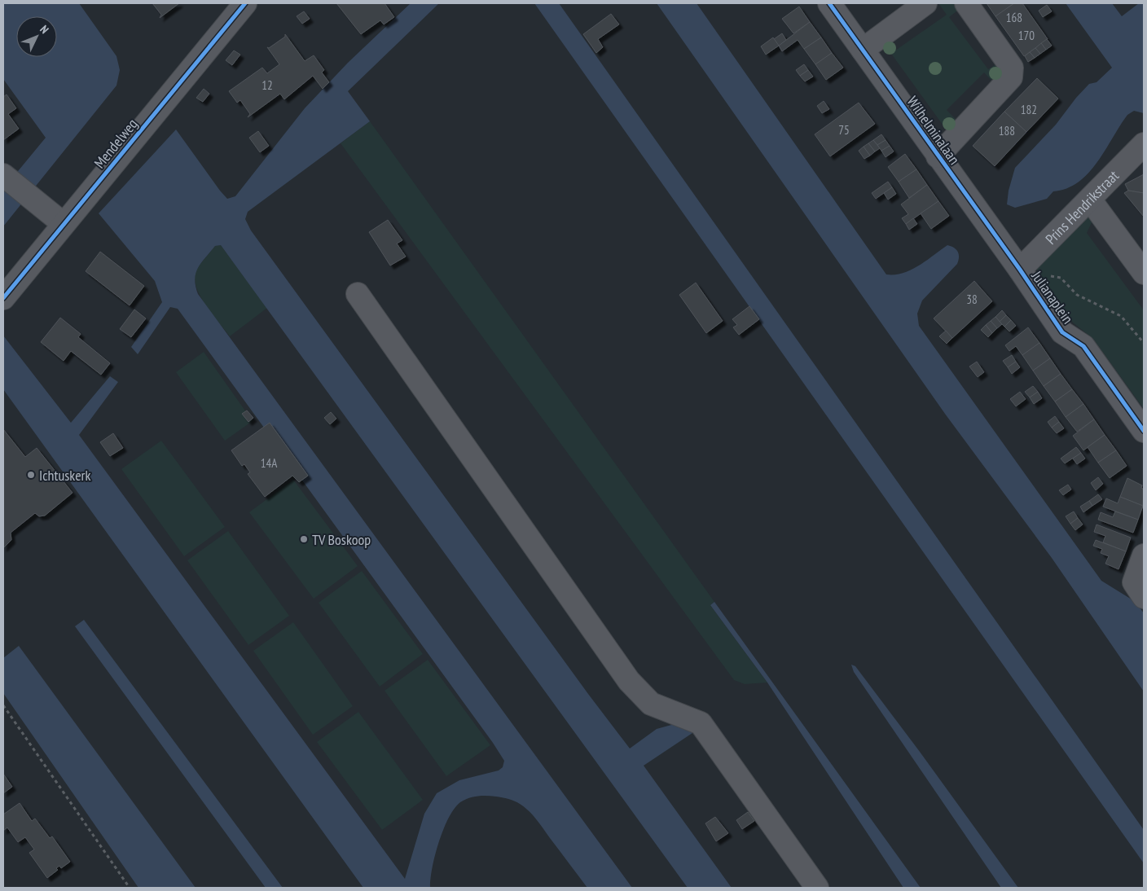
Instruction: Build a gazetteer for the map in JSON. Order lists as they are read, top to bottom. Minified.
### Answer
{"streets":{"street":["Wilhelminalaan","Mendelweg","Prins Hendrikstraat","Julianaplein"]},"crossings":[["Wilhelminalaan","Prins Hendrikstraat"],["Wilhelminalaan","Julianaplein"],["Prins Hendrikstraat","Julianaplein"]],"places":["Ichtuskerk","TV Boskoop"],"house_numbers":["168","170","12","182","75","188","38","14A"],"north":"top right"}
